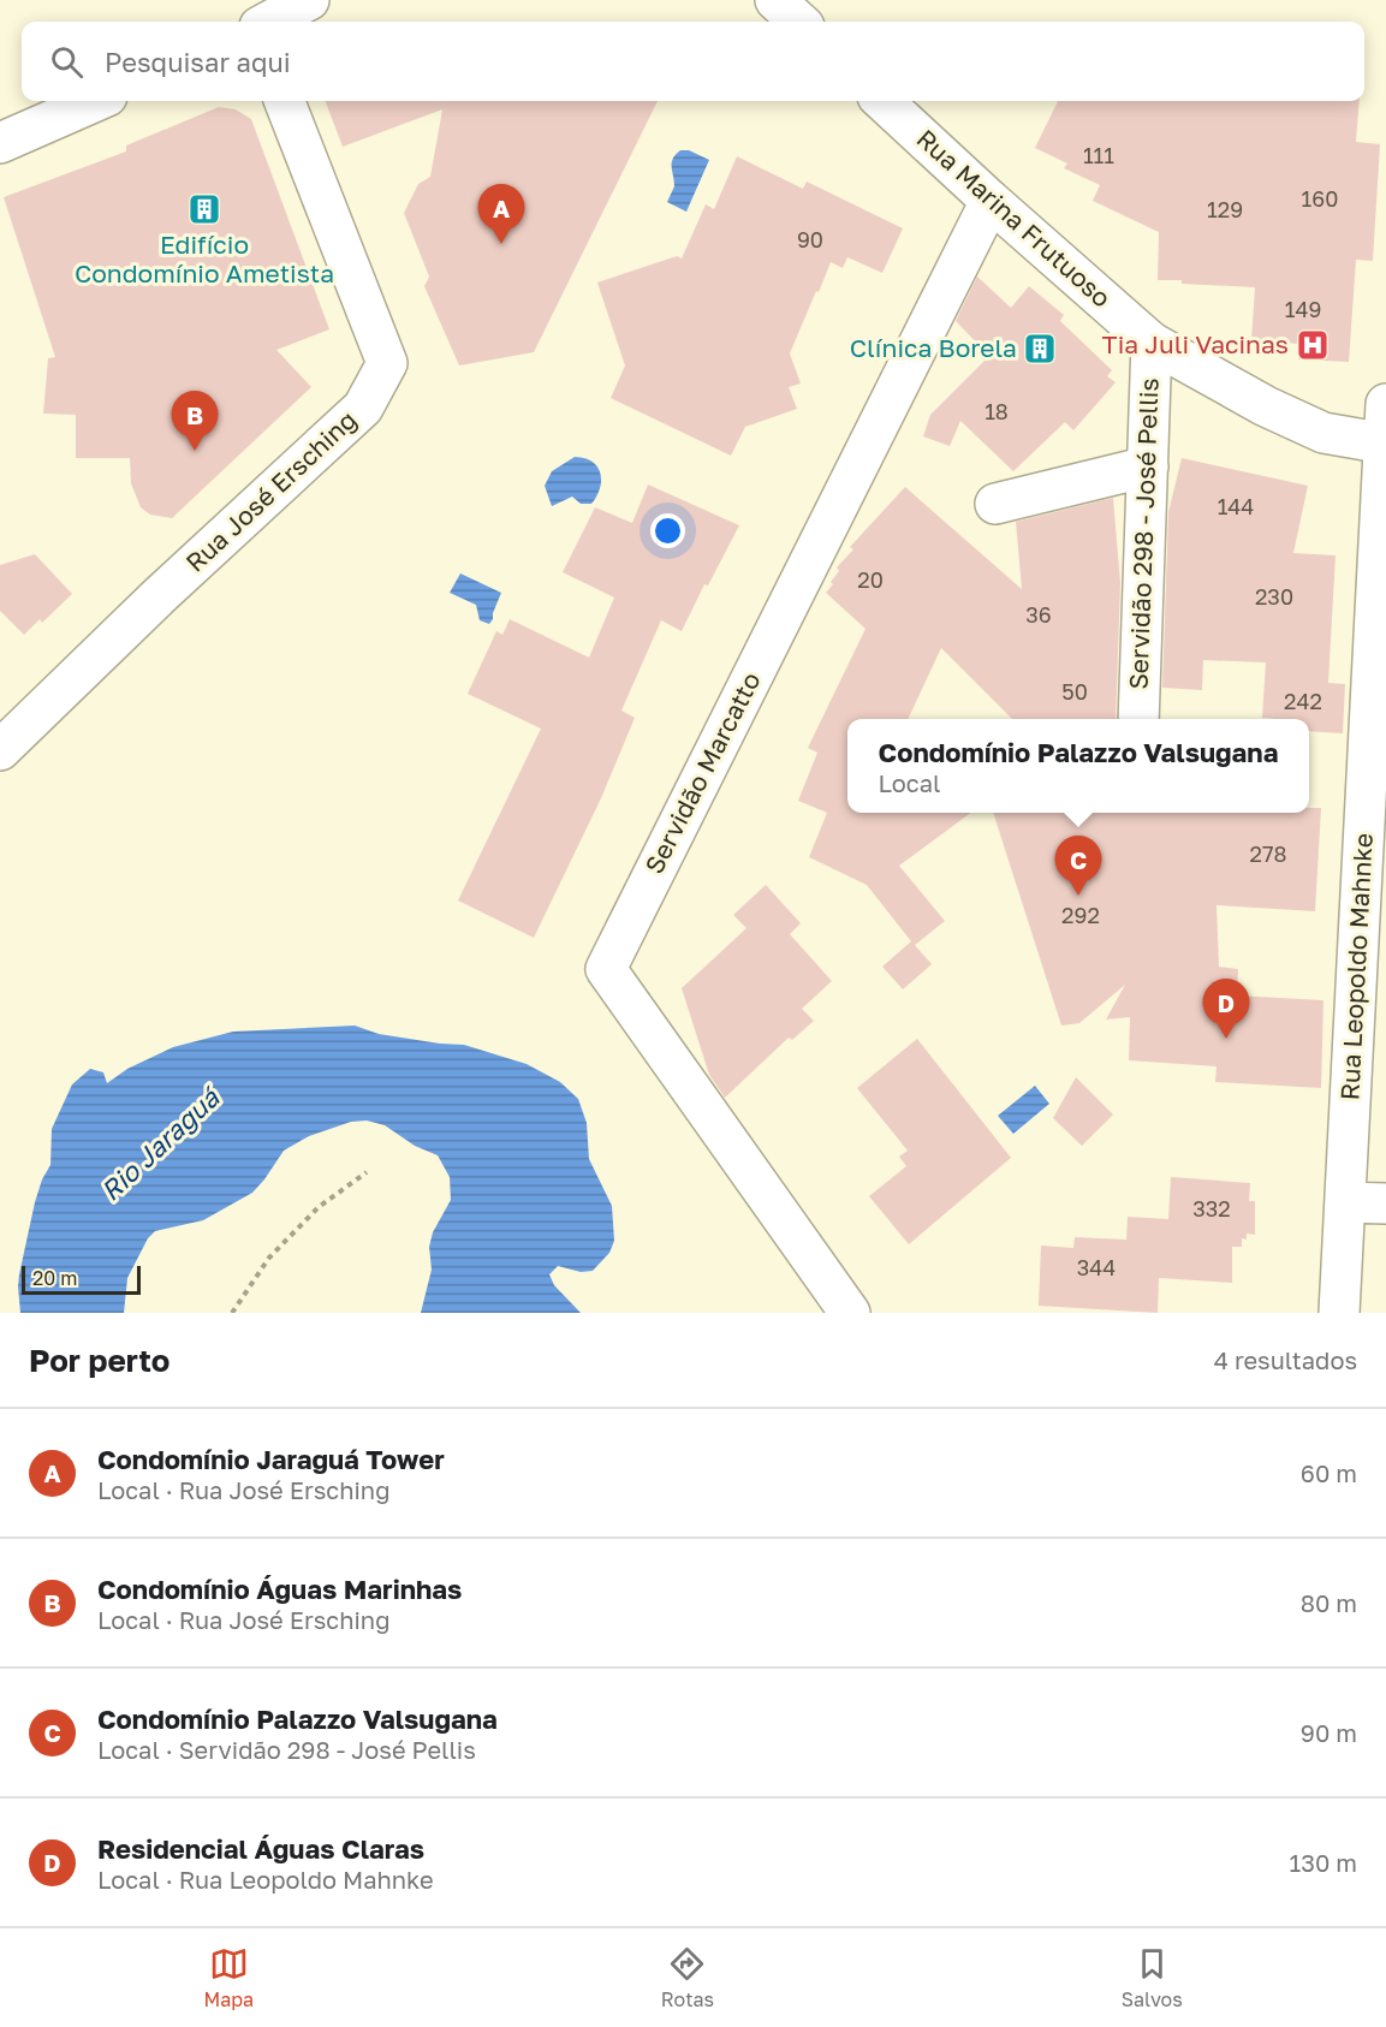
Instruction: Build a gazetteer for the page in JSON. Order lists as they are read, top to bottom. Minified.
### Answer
{"streets":{"street":["Rua Marina Frutuoso","Rua José Ersching","Servidão 298 - José Pellis","Servidão Marcatto","Rua Leopoldo Mahnke"]},"crossings":[["Rua Marina Frutuoso","Servidão 298 - José Pellis"],["Rua Marina Frutuoso","Servidão Marcatto"],["Rua Marina Frutuoso","Rua Leopoldo Mahnke"]],"water":["Rio Jaraguá"],"places":{"building":["Edifício Condomínio Ametista","Clínica Borela"],"hospital":["Tia Juli Vacinas"]},"house_numbers":["111","160","129","90","149","18","144","20","230","36","50","242","278","292","332","344"],"scale_bar":"20 m","page":{"search":"Pesquisar aqui","pins":["A","B","C","D"],"popup":["Condomínio Palazzo Valsugana","Local"],"scale":"20 m","heading":["Por perto","4 resultados"],"list":[{"mark":"A","name":"Condomínio Jaraguá Tower","note":"Local · Rua José Ersching","value":"60 m"},{"mark":"B","name":"Condomínio Águas Marinhas","note":"Local · Rua José Ersching","value":"80 m"},{"mark":"C","name":"Condomínio Palazzo Valsugana","note":"Local · Servidão 298 - José Pellis","value":"90 m"},{"mark":"D","name":"Residencial Águas Claras","note":"Local · Rua Leopoldo Mahnke","value":"130 m"}],"nav":["Mapa","Rotas","Salvos"]}}
